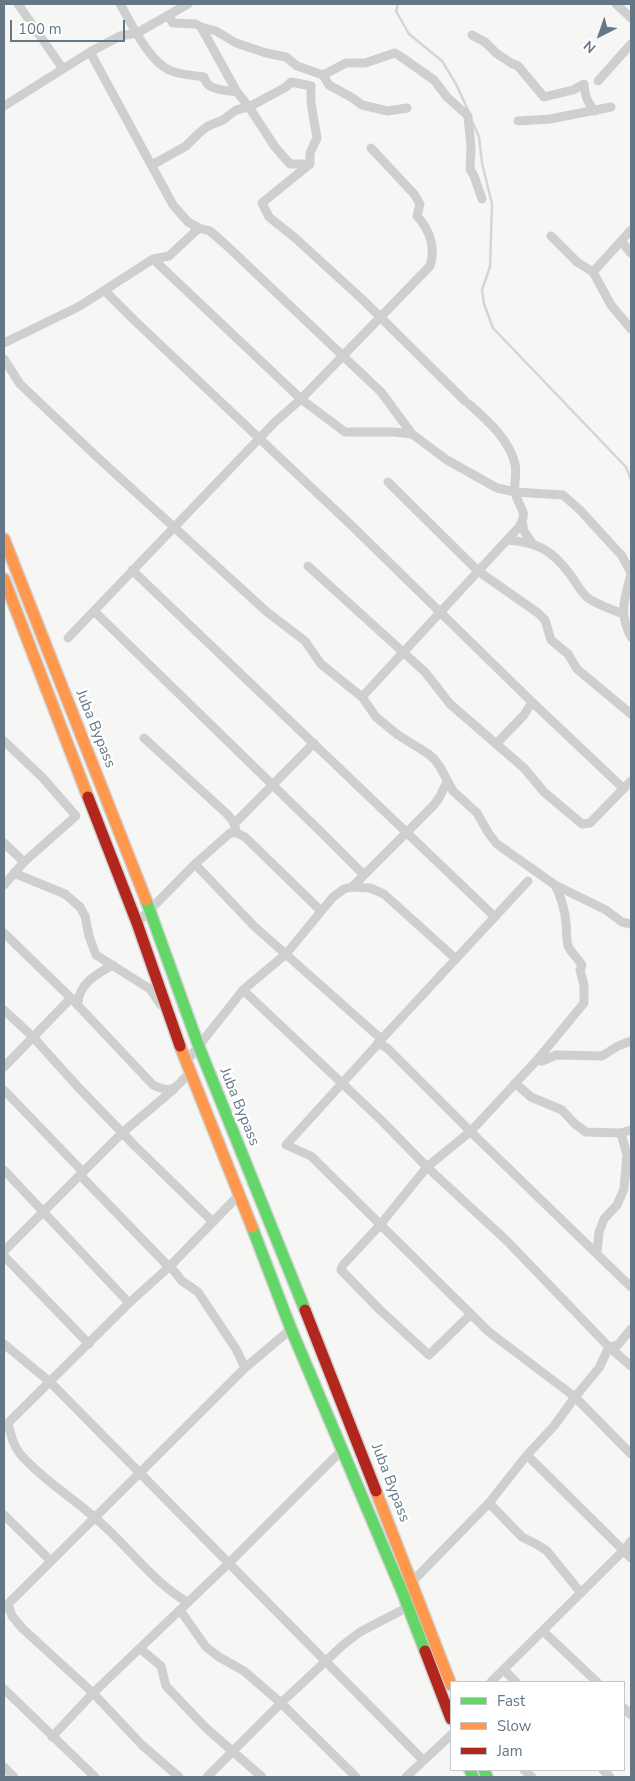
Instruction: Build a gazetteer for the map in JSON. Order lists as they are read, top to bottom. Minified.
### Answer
{"streets":{"main road":["Juba Bypass"]},"legend":["Fast","Slow","Jam"],"scale_bar":"100 m","north":"bottom left"}
